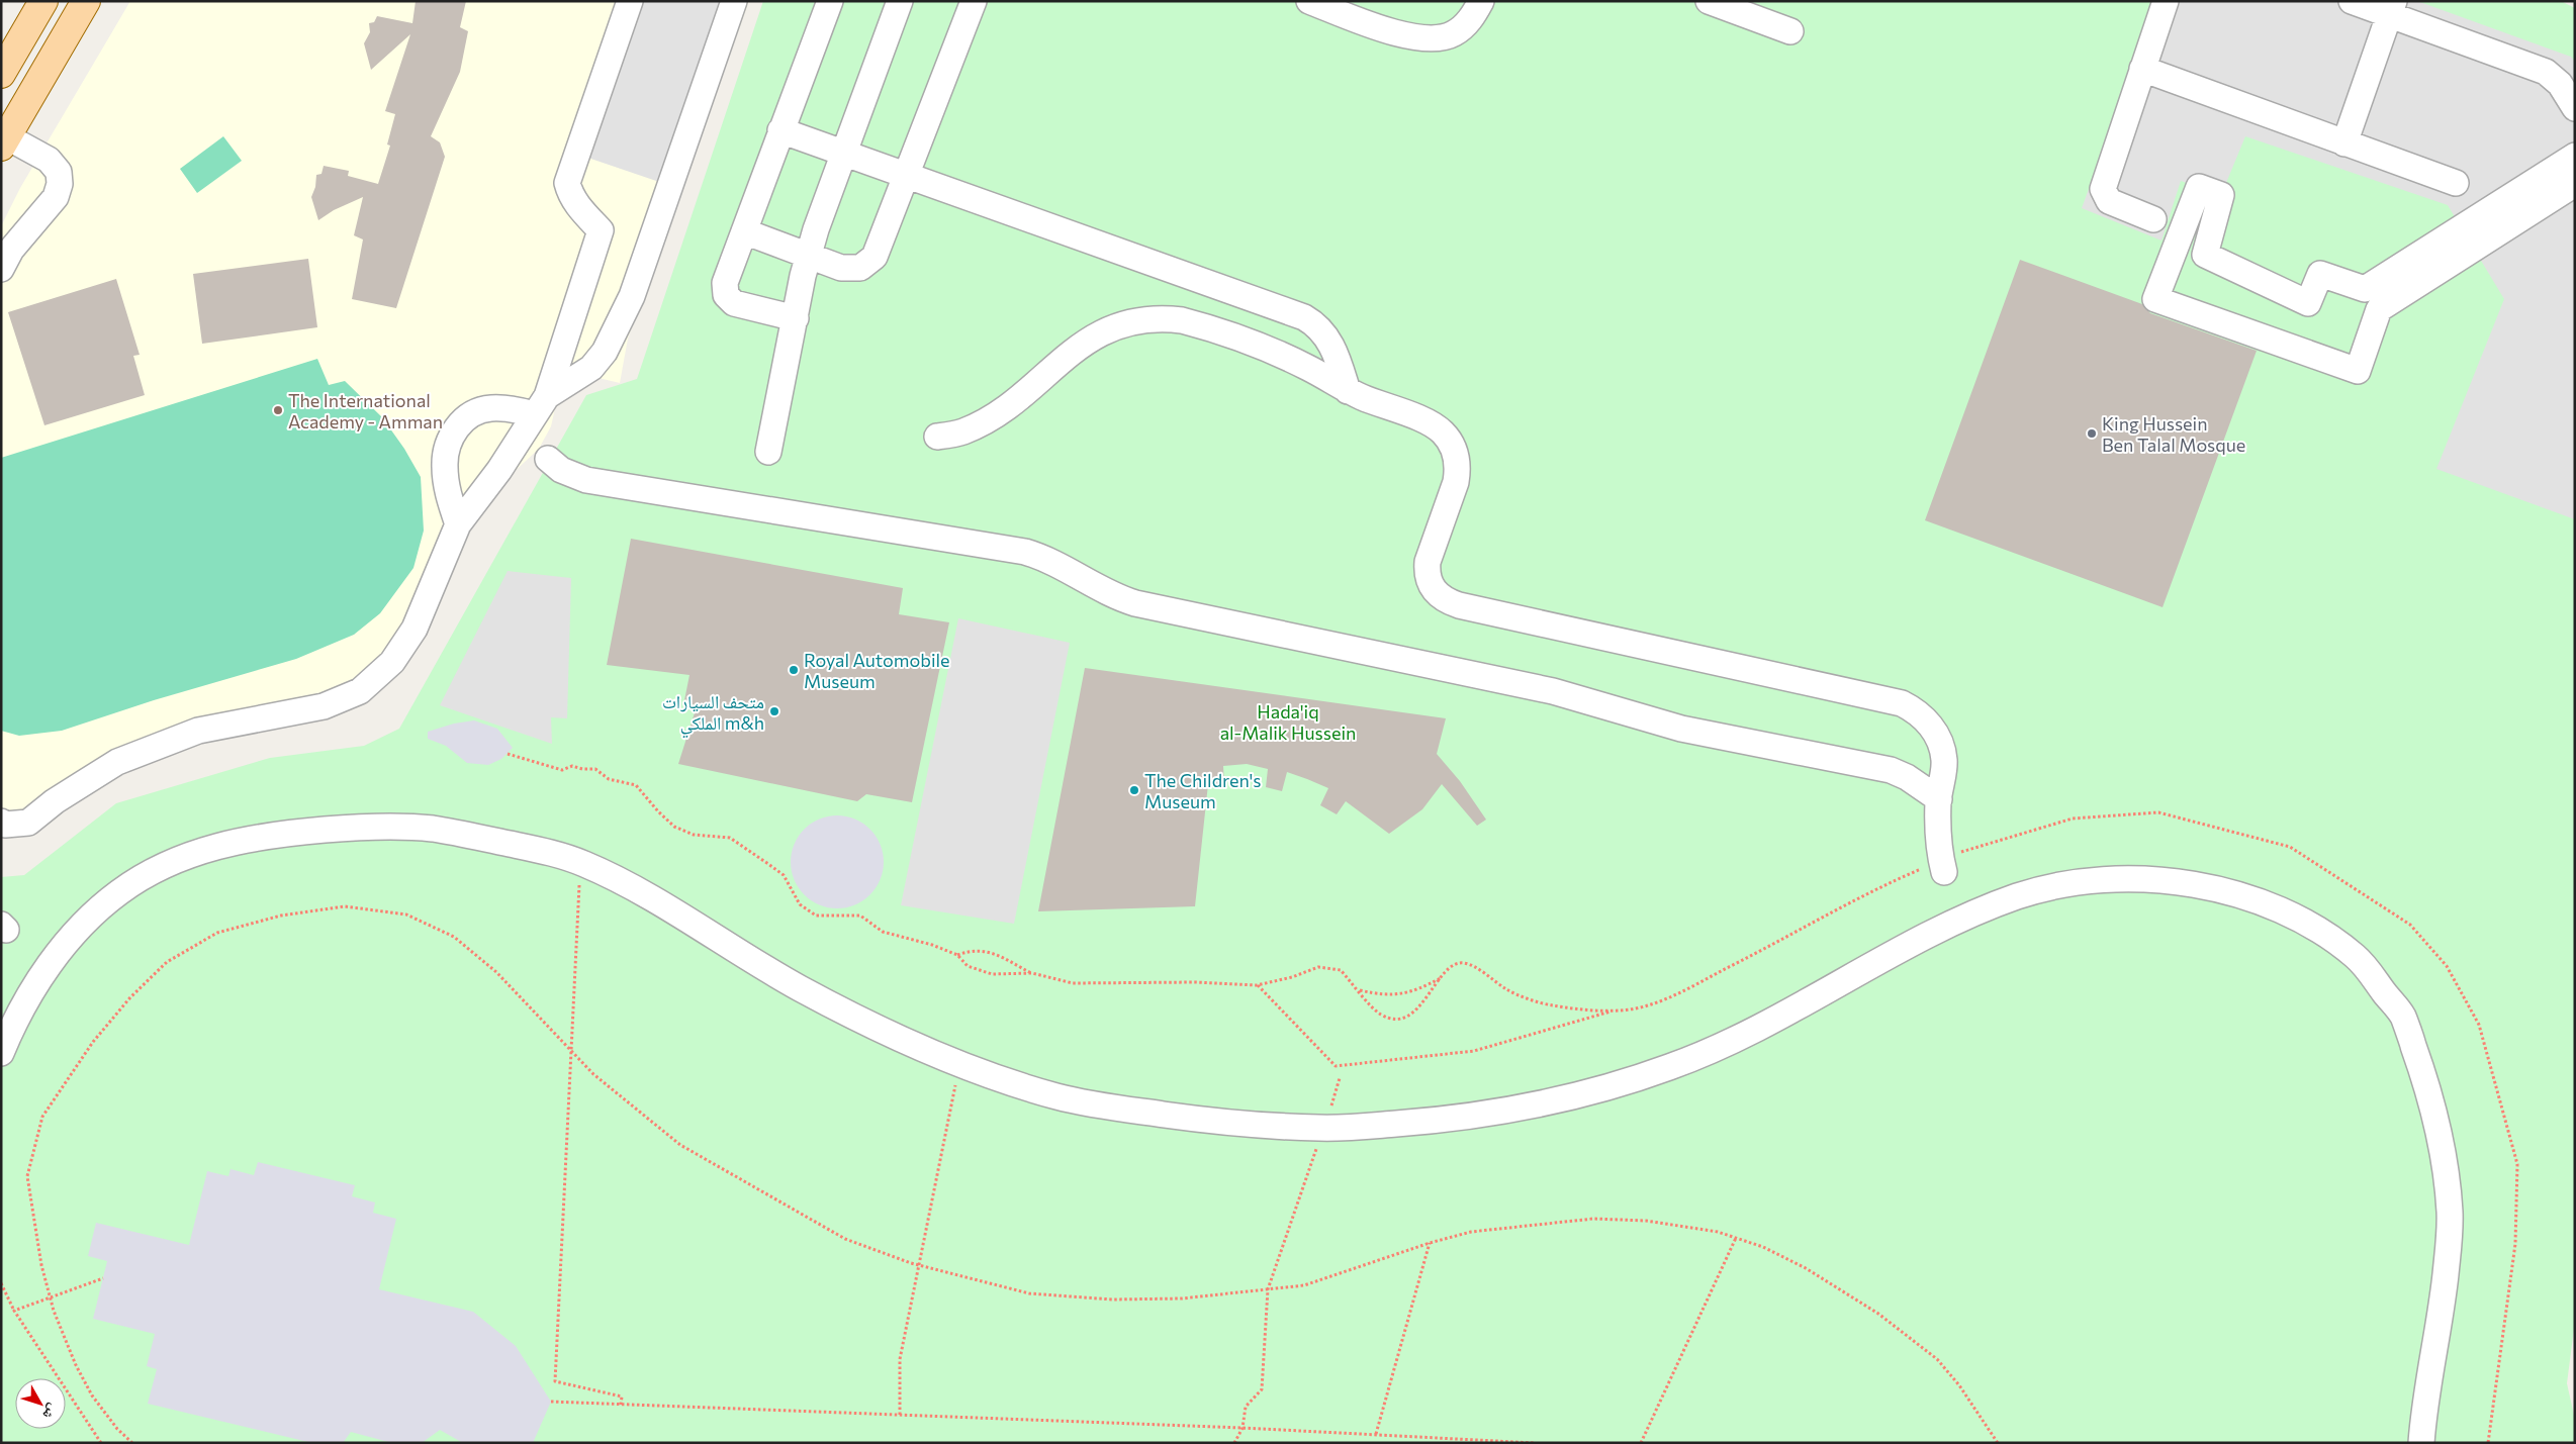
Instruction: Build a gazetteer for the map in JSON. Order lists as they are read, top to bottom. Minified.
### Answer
{"parks":["Hada'iq al-Malik Hussein"],"places":["The International Academy - Amman","King Hussein Ben Talal Mosque","Royal Automobile Museum","متحف السيارات الملكي m&h","The Children's Museum"],"north":"bottom right"}
